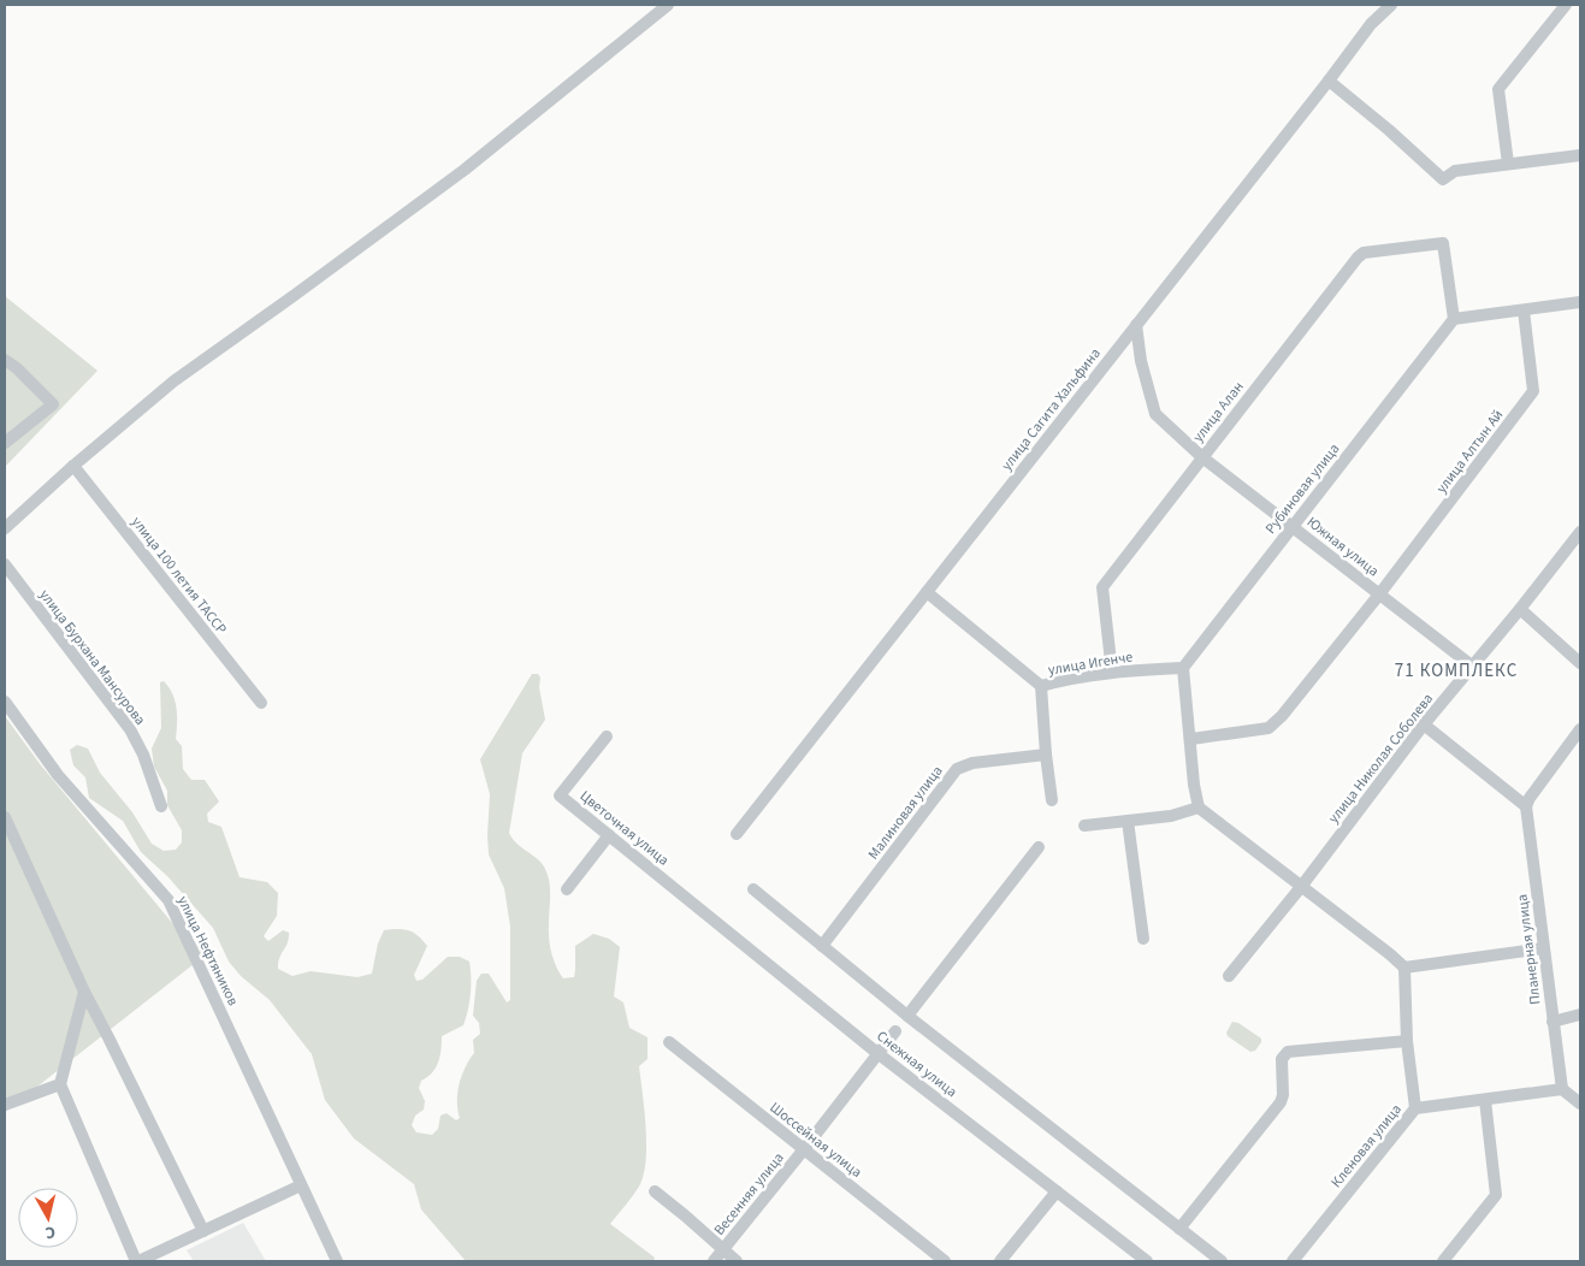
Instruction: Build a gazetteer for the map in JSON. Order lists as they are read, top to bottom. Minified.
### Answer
{"streets":{"street":["улица Сагита Хальфина","улица Алан","улица Алтын Ай","Рубиновая улица","Южная улица","улица 100 летия ТАССР","улица Бурхана Мансурова","улица Игенче","улица Николая Соболева","Малиновая улица","Цветочная улица","Планерная улица","улица Нефтяников","Снежная улица","Шоссейная улица","Кленовая улица","Весенняя улица"]},"crossings":[["улица Сагита Хальфина","Южная улица"],["улица Сагита Хальфина","улица Игенче"],["улица Алан","Рубиновая улица"],["улица Алан","Южная улица"],["улица Алан","улица Игенче"],["улица Алтын Ай","Южная улица"],["Рубиновая улица","Южная улица"],["Рубиновая улица","улица Игенче"],["Южная улица","улица Николая Соболева"],["Цветочная улица","Снежная улица"],["Планерная улица","Кленовая улица"],["Снежная улица","Весенняя улица"],["Шоссейная улица","Весенняя улица"]],"districts":["71 КОМПЛЕКС"],"north":"bottom"}
